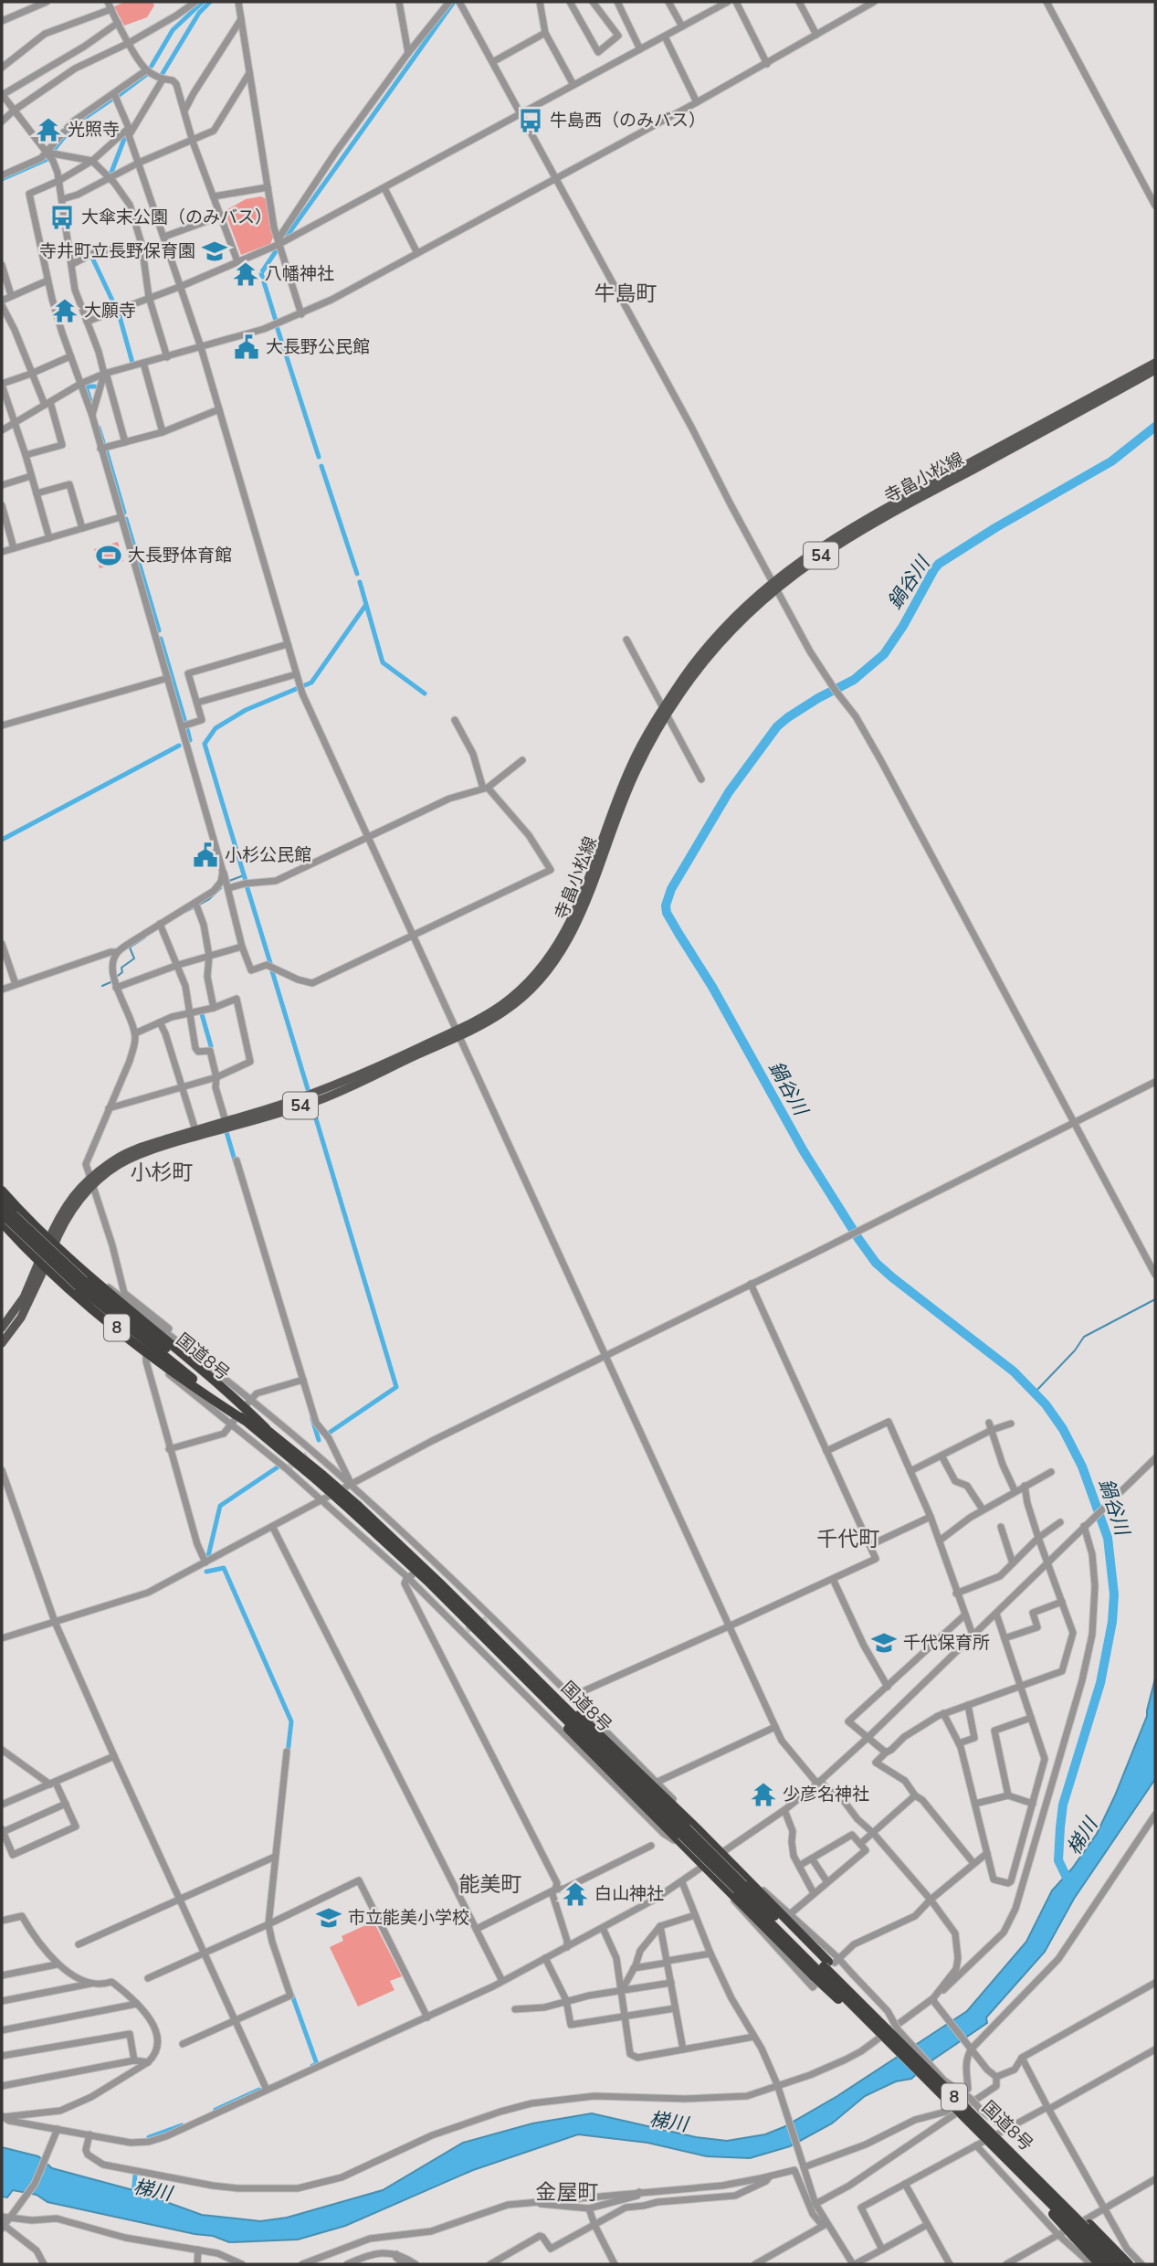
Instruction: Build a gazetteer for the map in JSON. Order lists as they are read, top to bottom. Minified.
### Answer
{"streets":{"highway":["8","国道8号"],"main road":["寺畠小松線","54"]},"crossings":[["寺畠小松線","8"],["8","国道8号"]],"districts":["牛島町","小杉町","千代町","能美町","金屋町"],"water":["鍋谷川","梯川"],"places":{"bus stop":["牛島西（のみバス）","大傘末公園（のみバス）"],"temple":["光照寺","八幡神社","大願寺","少彦名神社","白山神社"],"school or university":["寺井町立長野保育園","千代保育所","市立能美小学校"],"public building":["大長野公民館","小杉公民館"],"sports":["大長野体育館"]}}
